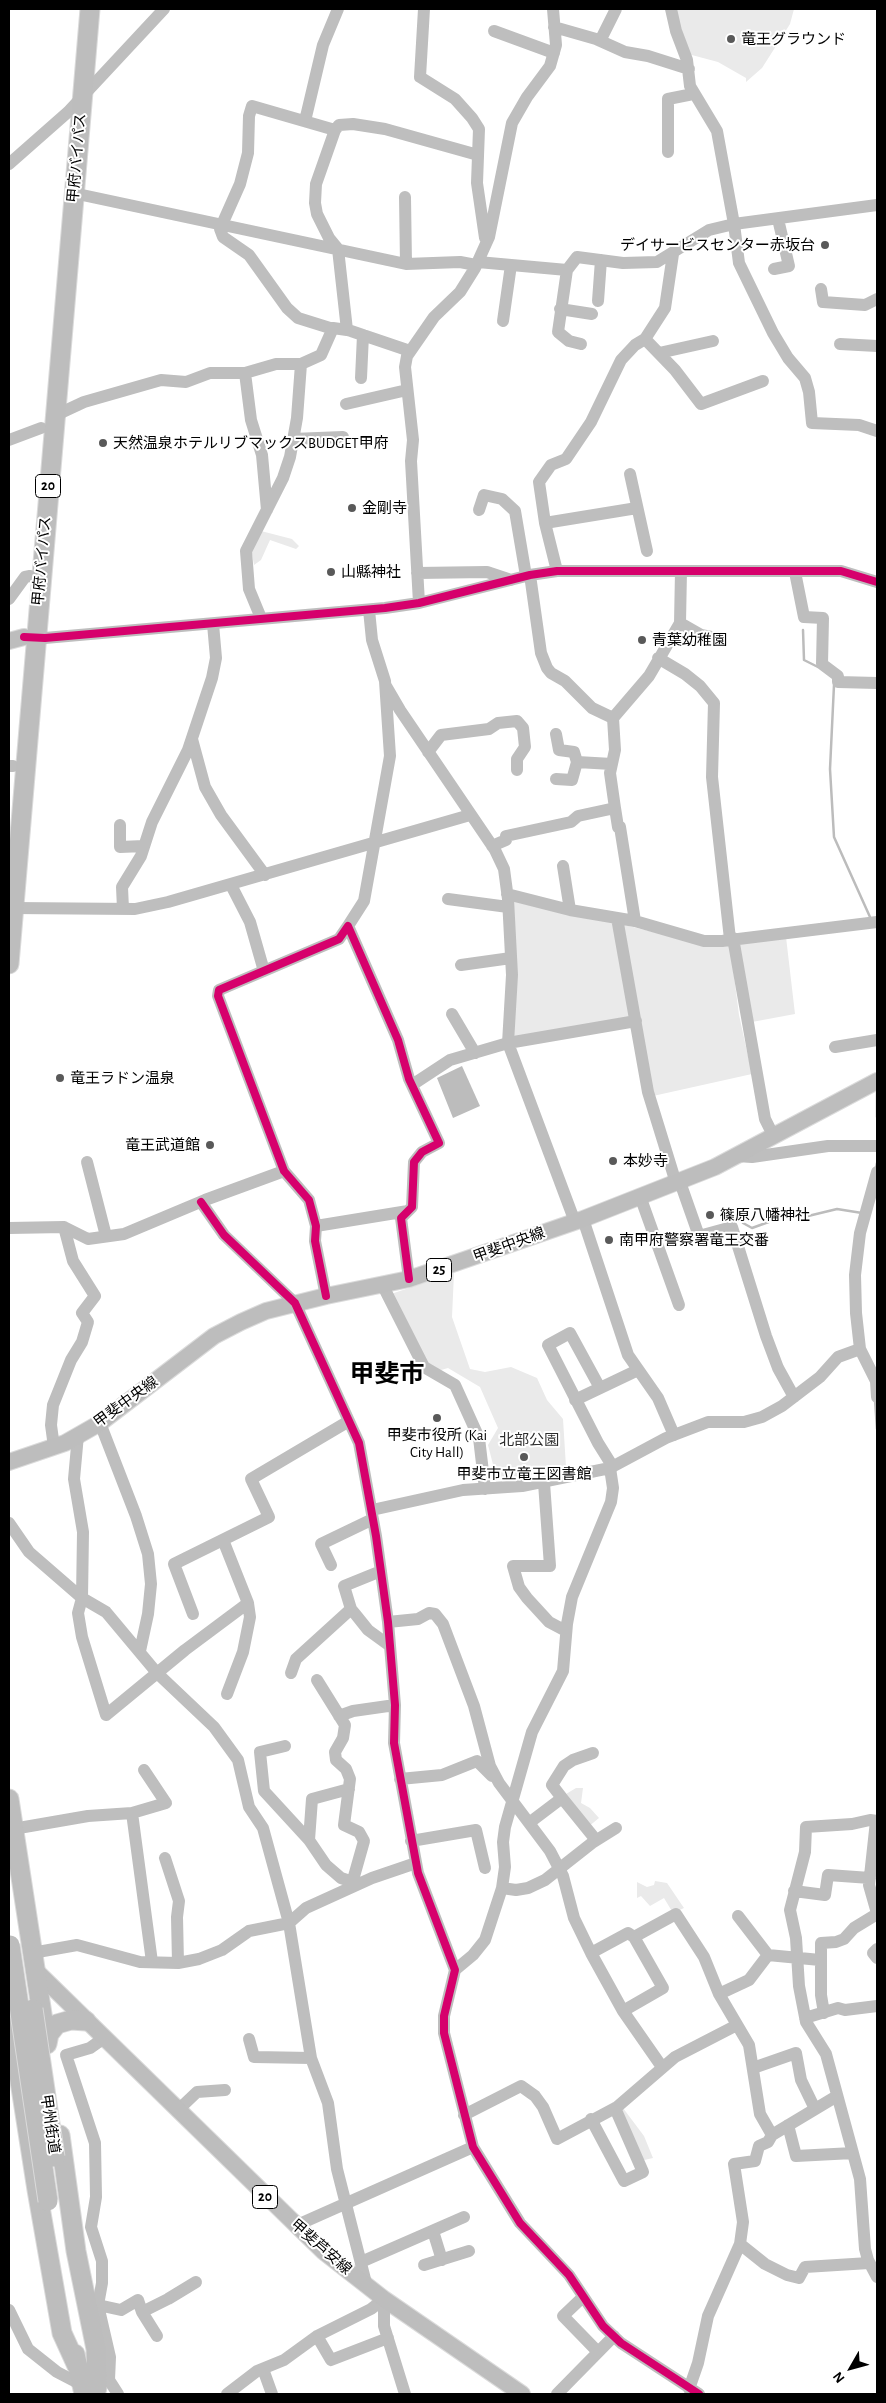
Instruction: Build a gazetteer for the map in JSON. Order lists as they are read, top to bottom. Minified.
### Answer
{"streets":{"highway":["甲府バイパス","20","甲州街道"],"main road":["甲斐中央線","25","甲斐芦安線"]},"districts":["甲斐市"],"parks":["北部公園"],"places":["竜王グラウンド","デイサービスセンター赤坂台","天然温泉ホテルリブマックスBUDGET甲府","金剛寺","山縣神社","青葉幼稚園","竜王ラドン温泉","竜王武道館","本妙寺","篠原八幡神社","南甲府警察署竜王交番","甲斐市役所 (Kai City Hall)","甲斐市立竜王図書館"],"north":"bottom left"}
